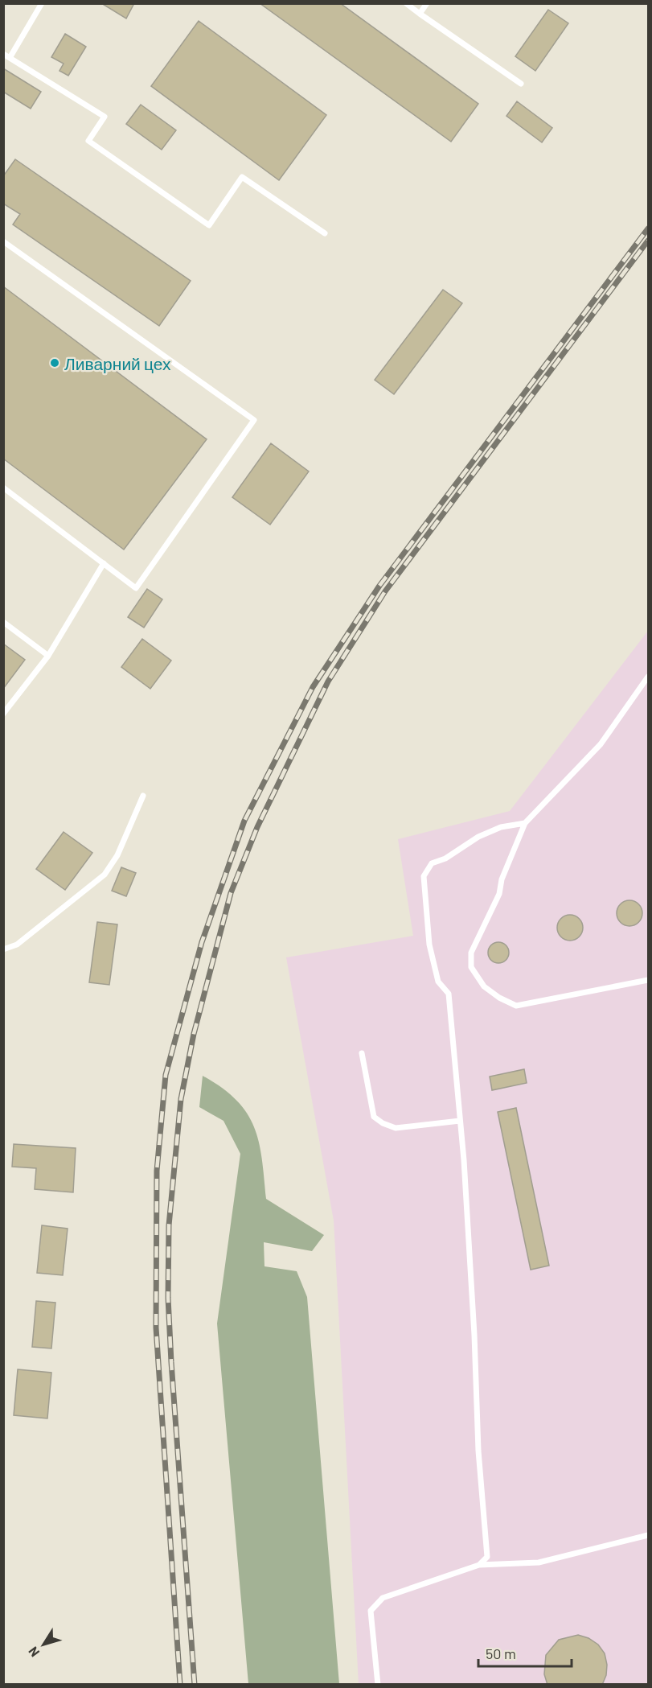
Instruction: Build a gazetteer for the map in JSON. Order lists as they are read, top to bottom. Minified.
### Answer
{"places":["Ливарний цех"],"scale_bar":"50 m","north":"bottom left"}
